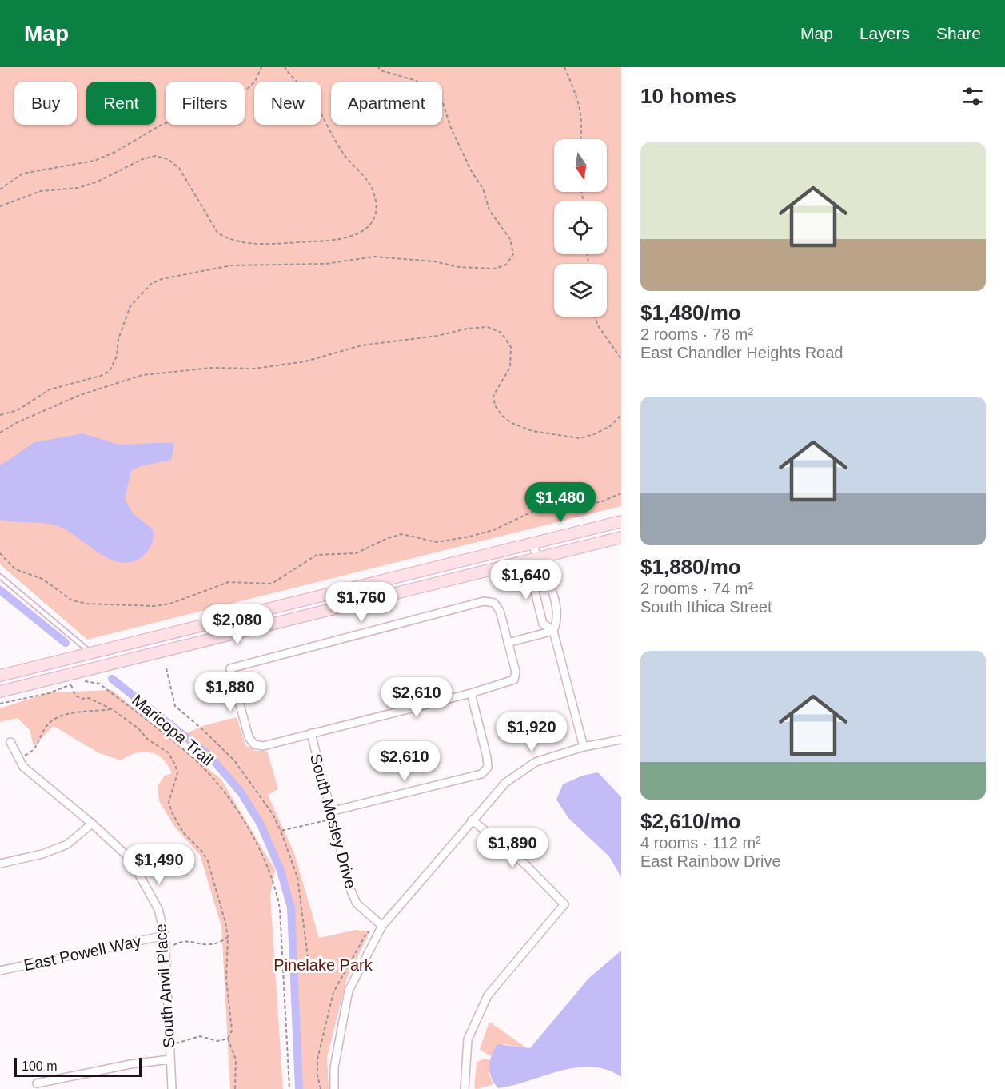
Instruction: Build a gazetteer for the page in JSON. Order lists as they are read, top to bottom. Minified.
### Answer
{"streets":{"street":["South Mosley Drive","East Powell Way","South Anvil Place"],"path":["Maricopa Trail"]},"crossings":[["East Powell Way","South Anvil Place"]],"parks":["Pinelake Park"],"scale_bar":"100 m","north":"bottom","page":{"header":"Map","nav":["Map","Layers","Share"],"heading":"10 homes","chip":["Buy","Rent","Filters","New","Apartment"],"list":[{"name":"$1,480/mo","note":"2 rooms · 78 m² · East Chandler Heights Road"},{"name":"$1,880/mo","note":"2 rooms · 74 m² · South Ithica Street"},{"name":"$2,610/mo","note":"4 rooms · 112 m² · East Rainbow Drive"}],"price":["$1,480","$1,640","$1,760","$2,080","$1,880","$2,610","$1,920","$2,610","$1,890","$1,490"],"scale":"100 m"}}
